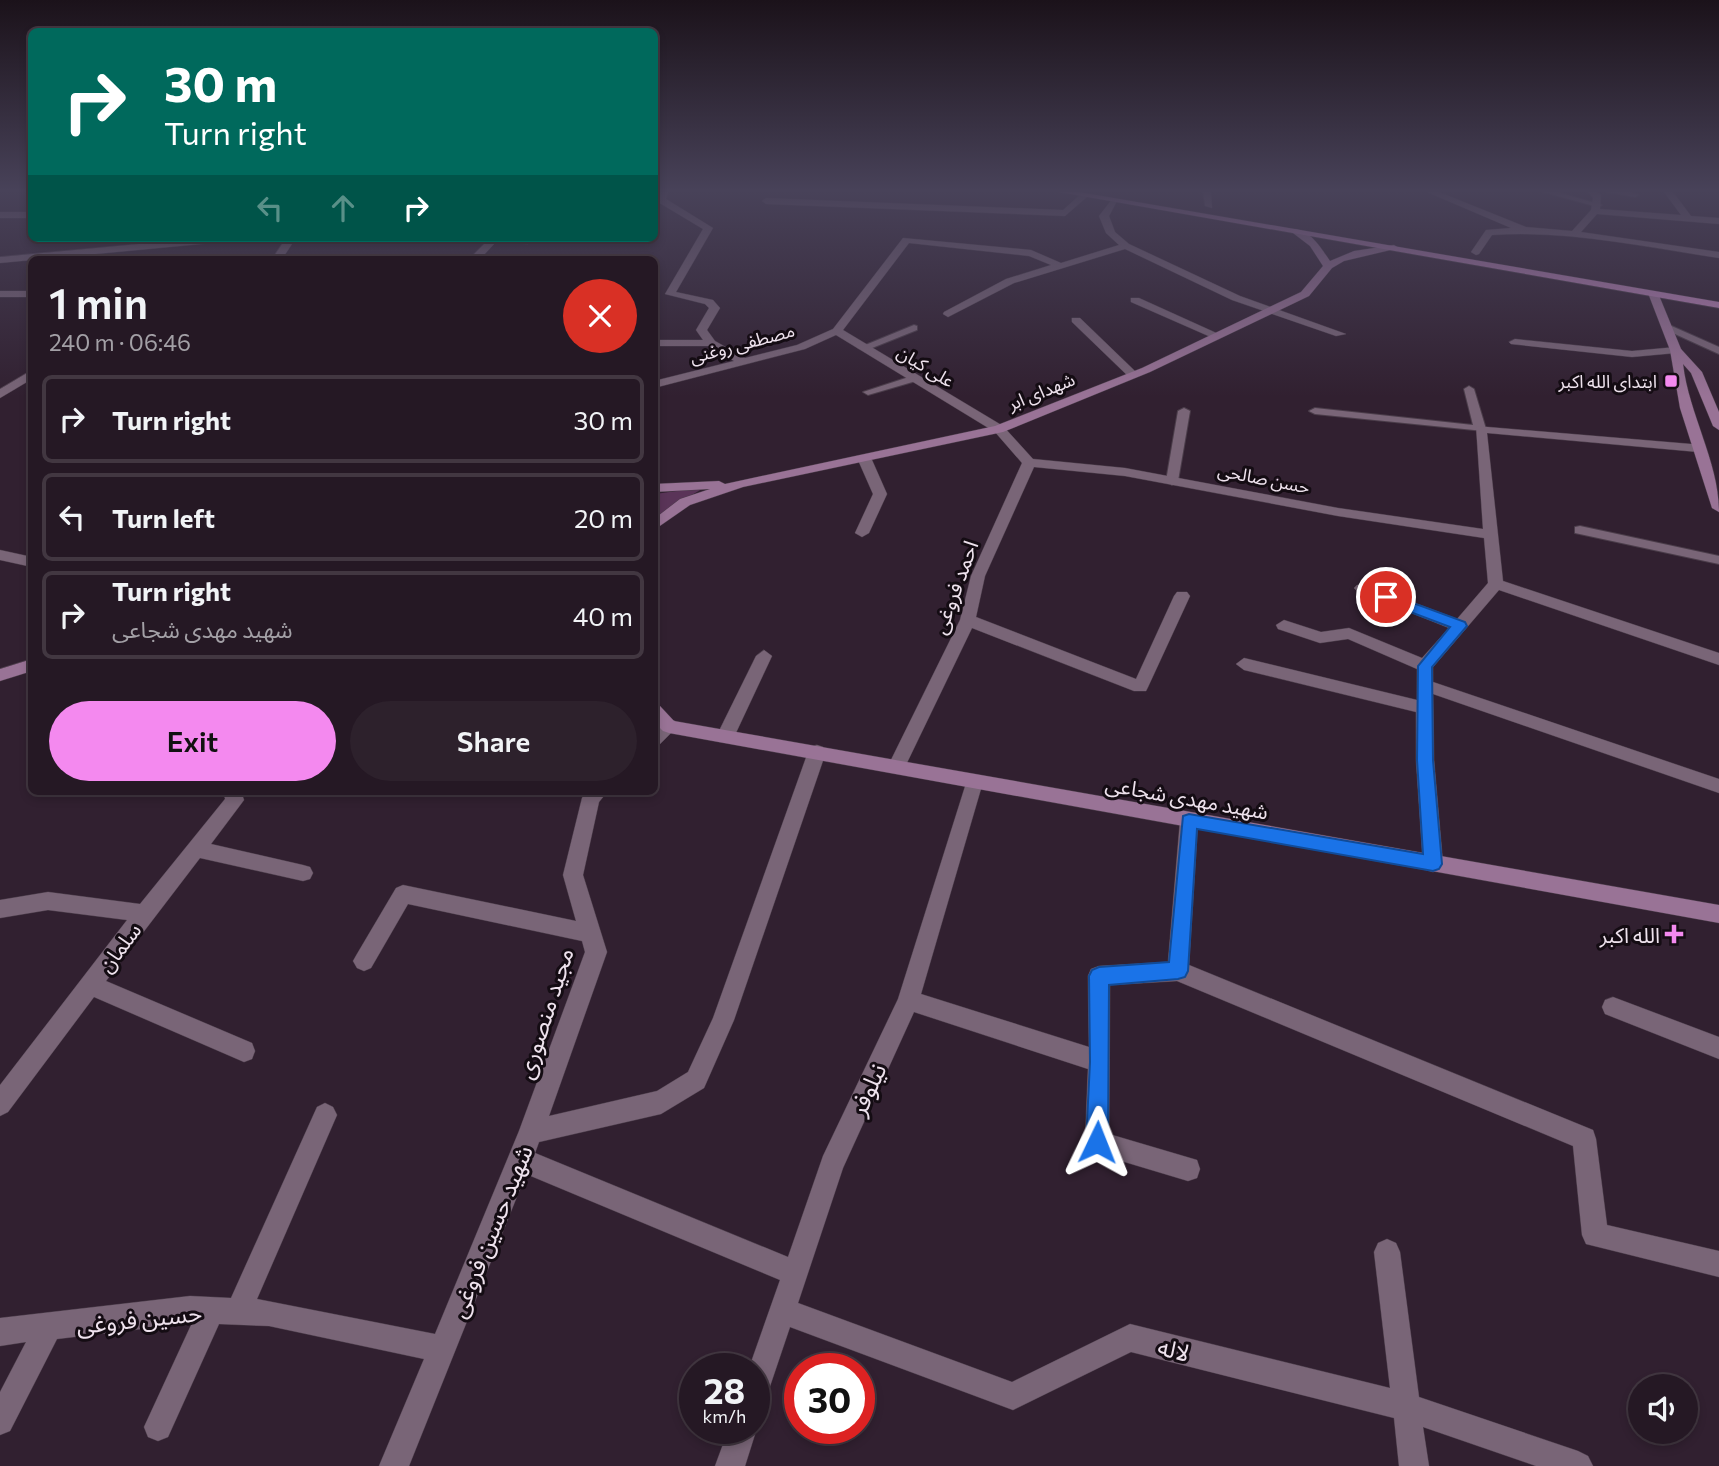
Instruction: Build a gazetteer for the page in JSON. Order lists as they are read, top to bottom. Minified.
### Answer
{"streets":{"main road":["شهدای ابر","شهید مهدی شجاعی"],"street":["مصطفی روغنی","علی کیان","حسن صالحی","احمد فروغی","سلمان","مجید منصوری","نیلوفر","شهید حسین فروغی","حسین فروغی","لاله"]},"crossings":[["مصطفی روغنی","علی کیان"],["علی کیان","شهدای ابر"],["حسن صالحی","احمد فروغی"],["احمد فروغی","شهید مهدی شجاعی"],["شهید مهدی شجاعی","نیلوفر"],["شهید مهدی شجاعی","شهید حسین فروغی"],["مجید منصوری","شهید حسین فروغی"],["نیلوفر","لاله"],["شهید حسین فروغی","حسین فروغی"]],"places":{"transit":["ابتدای الله اکبر"],"health":["الله اکبر"]},"page":{"turn":["30 m","Turn right"],"heading":["1 min","240 m · 06:46"],"list":[{"name":"Turn right","value":"30 m"},{"name":"Turn left","value":"20 m"},{"name":"Turn right","note":"شهید مهدی شجاعی","value":"40 m"}],"buttons":["Exit","Share"],"speed":"28 km/h","limit":"30"}}
